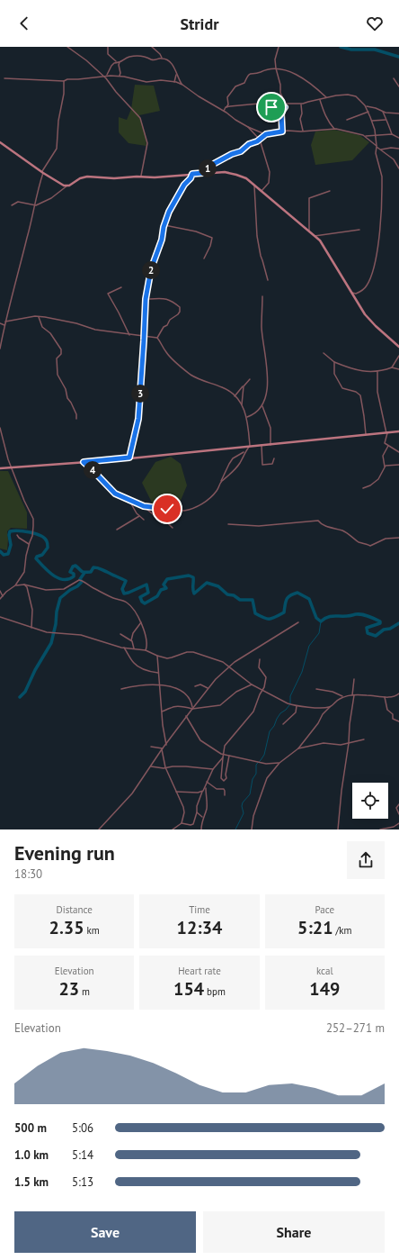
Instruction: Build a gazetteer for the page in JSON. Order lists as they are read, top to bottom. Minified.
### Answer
{"page":{"header":"Stridr","pins":["1","2","3","4"],"heading":["Evening run","18:30"],"stats":[["Distance","2.35 km"],["Time","12:34"],["Pace","5:21 /km"],["Elevation","23 m"],["Heart rate","154 bpm"],["kcal","149"]],"chart":["Elevation","252–271 m"],"list":[{"name":"500 m","note":"5:06"},{"name":"1.0 km","note":"5:14"},{"name":"1.5 km","note":"5:13"}],"buttons":["Save","Share"]}}
